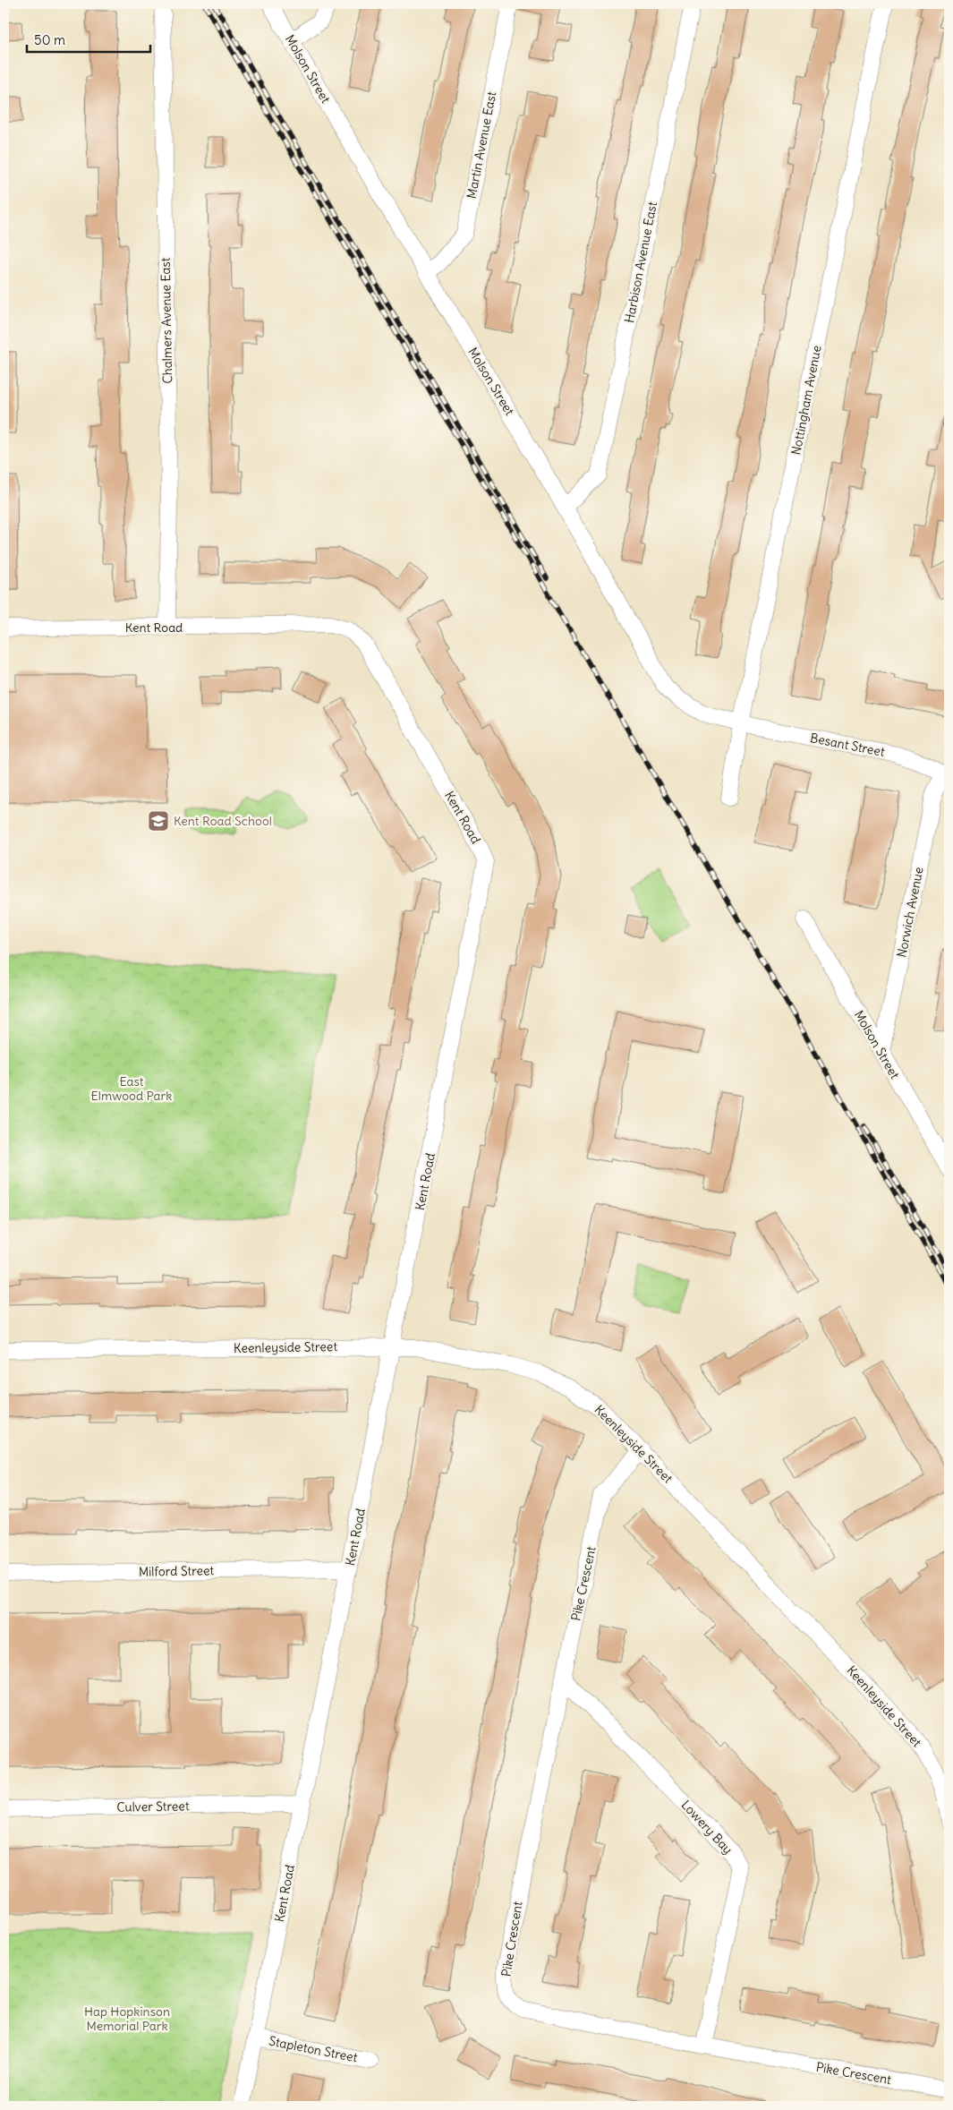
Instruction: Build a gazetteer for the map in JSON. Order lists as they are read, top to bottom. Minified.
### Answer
{"streets":{"street":["Molson Street","Martin Avenue East","Harbison Avenue East","Chalmers Avenue East","Nottingham Avenue","Kent Road","Besant Street","Norwich Avenue","Keenleyside Street","Milford Street","Pike Crescent","Culver Street","Lowery Bay","Stapleton Street"]},"crossings":[["Molson Street","Martin Avenue East"],["Molson Street","Harbison Avenue East"],["Molson Street","Nottingham Avenue"],["Molson Street","Besant Street"],["Molson Street","Norwich Avenue"],["Chalmers Avenue East","Kent Road"],["Nottingham Avenue","Besant Street"],["Kent Road","Keenleyside Street"],["Kent Road","Milford Street"],["Kent Road","Culver Street"],["Kent Road","Stapleton Street"],["Besant Street","Norwich Avenue"],["Keenleyside Street","Pike Crescent"],["Pike Crescent","Lowery Bay"]],"parks":["East Elmwood Park","Hap Hopkinson Memorial Park"],"places":{"school or university":["Kent Road School"]},"scale_bar":"50 m"}
